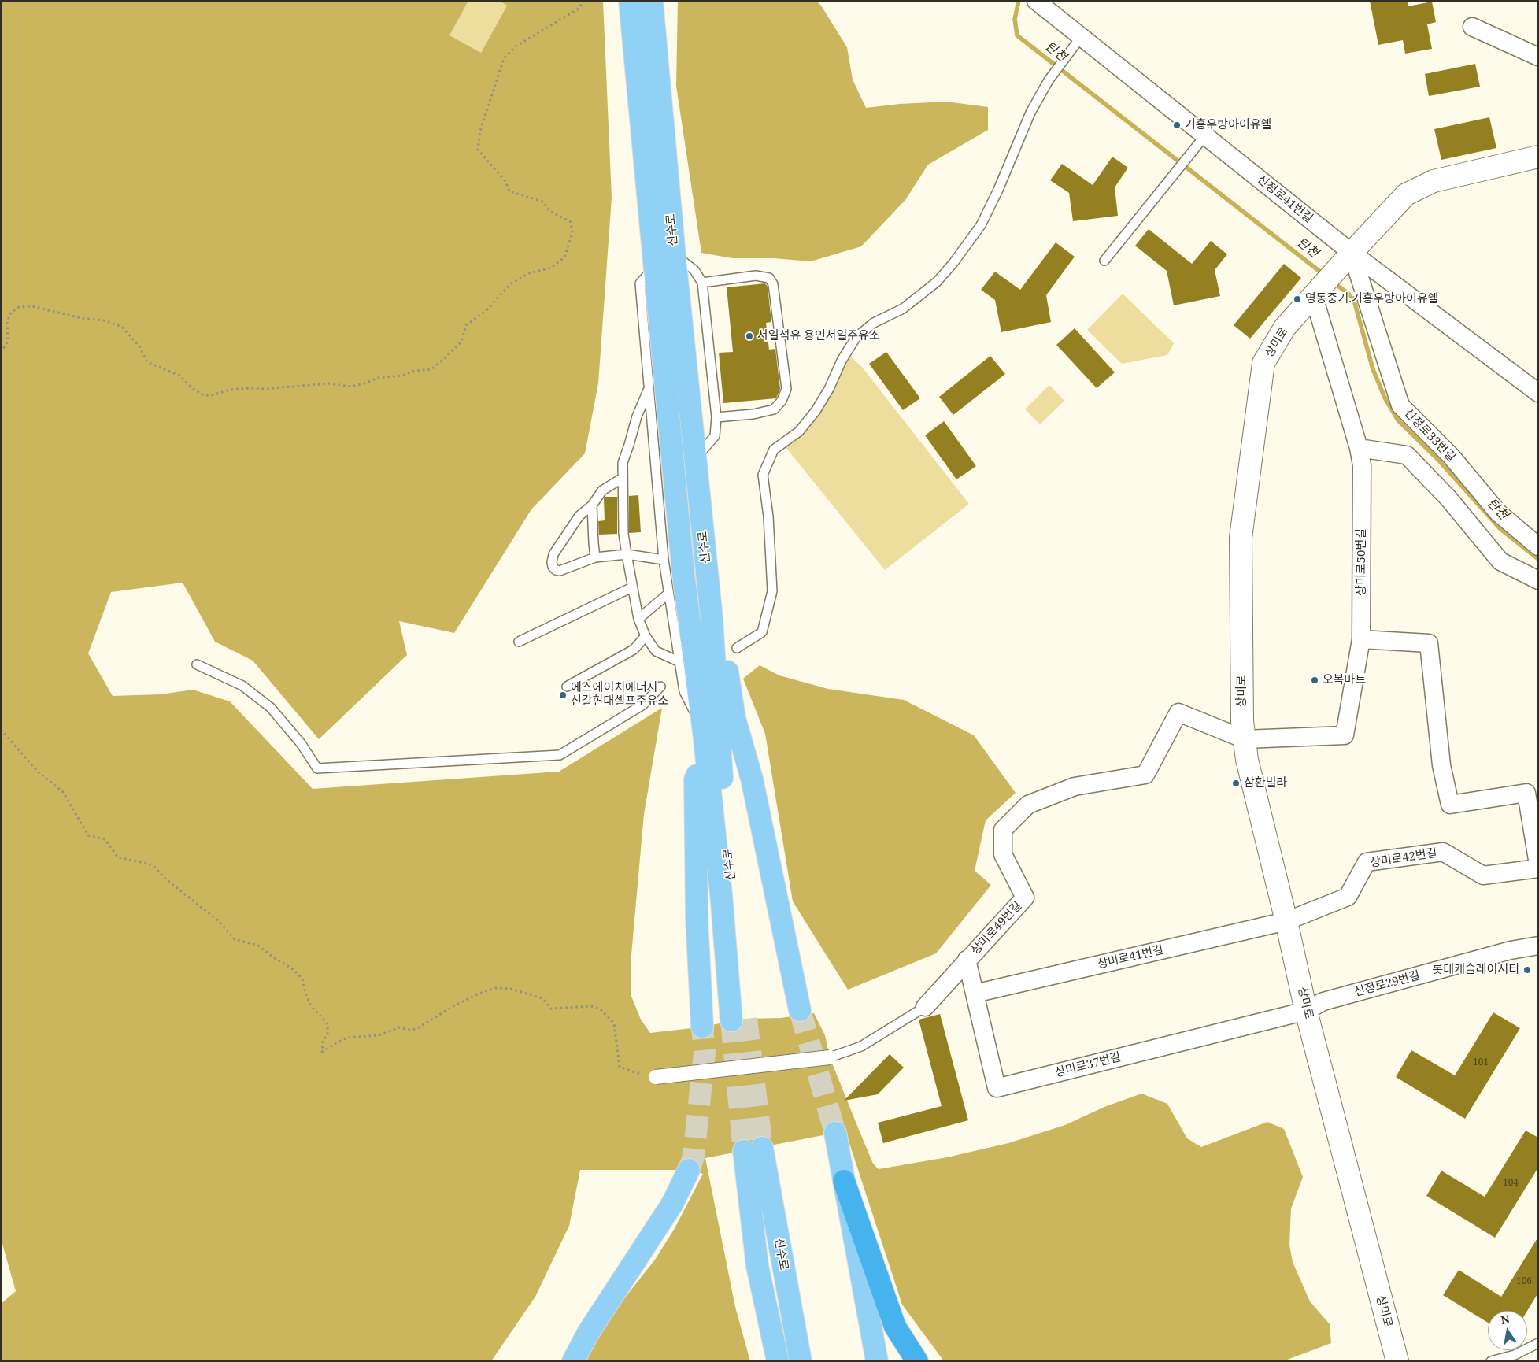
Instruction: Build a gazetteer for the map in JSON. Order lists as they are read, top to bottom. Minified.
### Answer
{"streets":{"main road":["신수로"],"street":["신정로41번길","상미로","신정로33번길","상미로50번길","상미로42번길","상미로49번길","상미로41번길","신정로29번길","상미로37번길"]},"crossings":[["신정로41번길","상미로"],["신정로41번길","신정로33번길"],["상미로","신정로33번길"],["상미로","상미로50번길"],["상미로","상미로42번길"],["상미로","상미로49번길"],["상미로","상미로41번길"],["상미로","신정로29번길"],["상미로","상미로37번길"],["상미로50번길","상미로49번길"],["상미로42번길","상미로41번길"],["상미로49번길","상미로37번길"],["상미로41번길","상미로37번길"],["신정로29번길","상미로37번길"]],"water":["탄천"],"places":["기흥우방아이유쉘","영동중기.기흥우방아이유쉘","서일석유 용인서일주유소","오복마트","에스에이치에너지 신갈현대셀프주유소","삼환빌라","롯데캐슬레이시티"],"house_numbers":["101","104","106"],"north":"top"}
